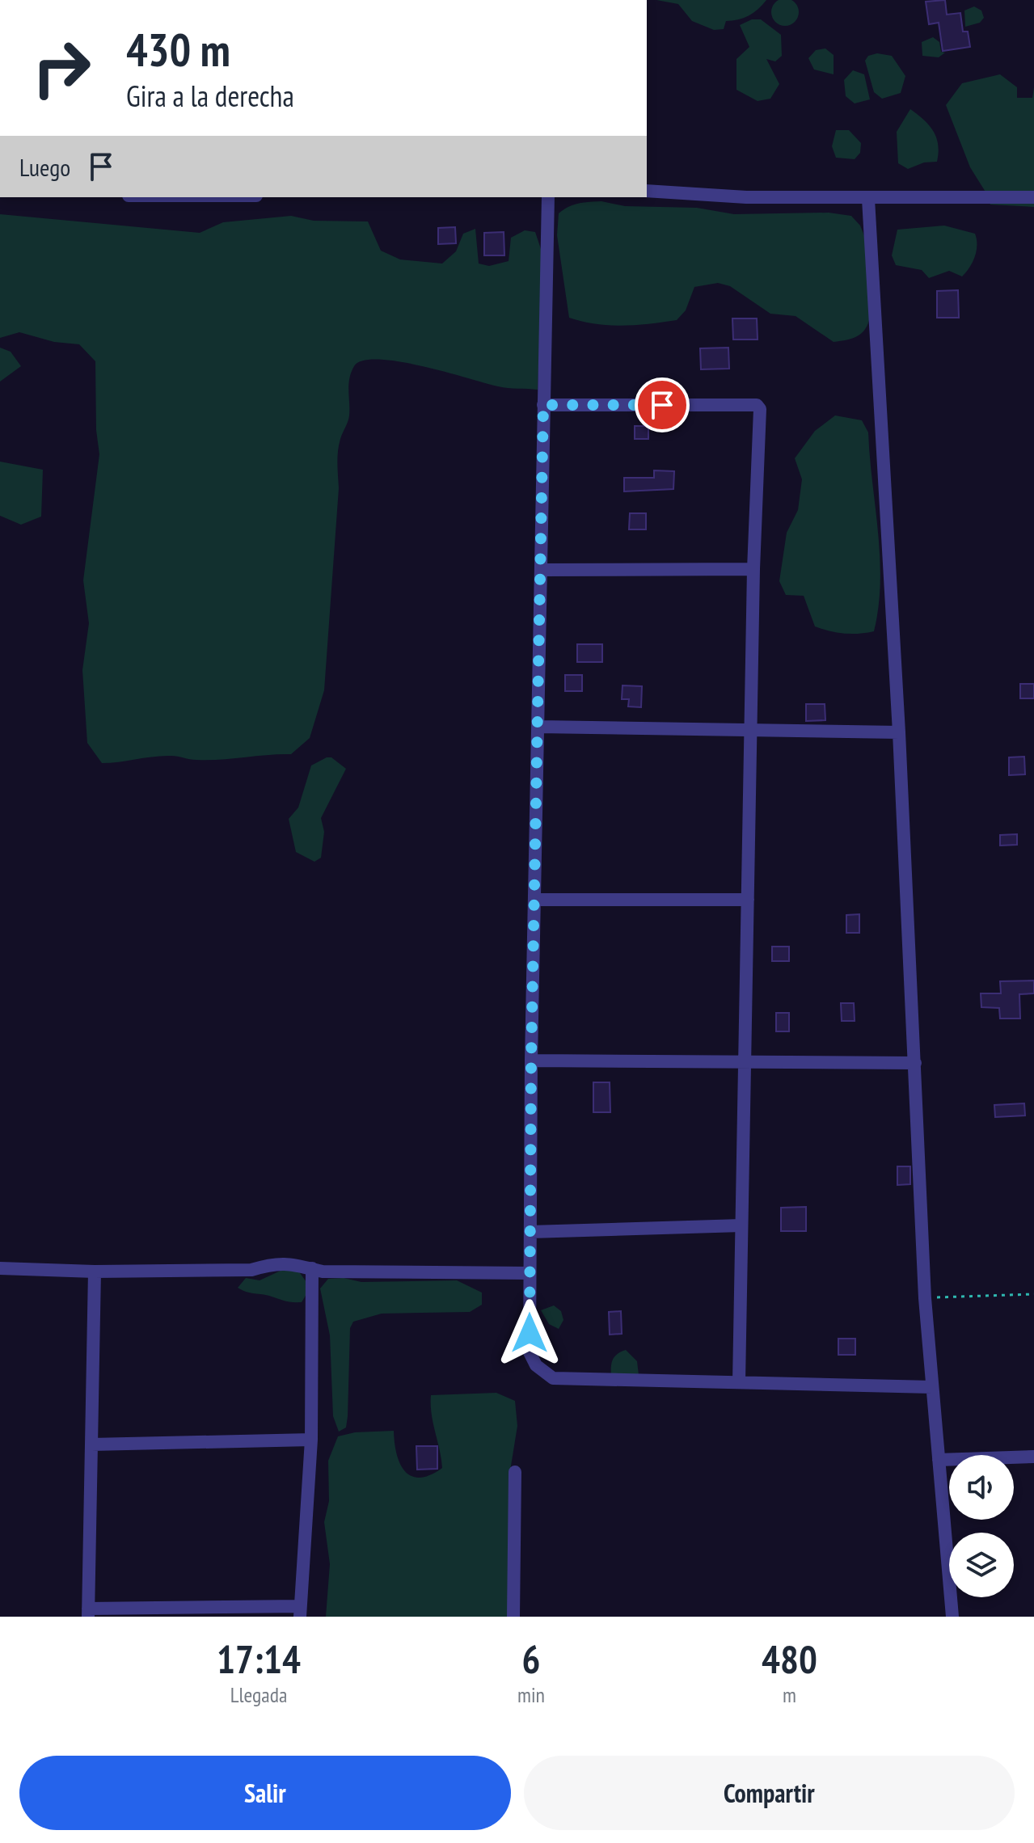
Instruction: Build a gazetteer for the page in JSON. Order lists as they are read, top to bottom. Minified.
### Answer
{"page":{"turn":["430 m","Gira a la derecha"],"then":"Luego","eta":["17:14","Llegada","6","min","480","m"],"buttons":["Salir","Compartir"]}}
